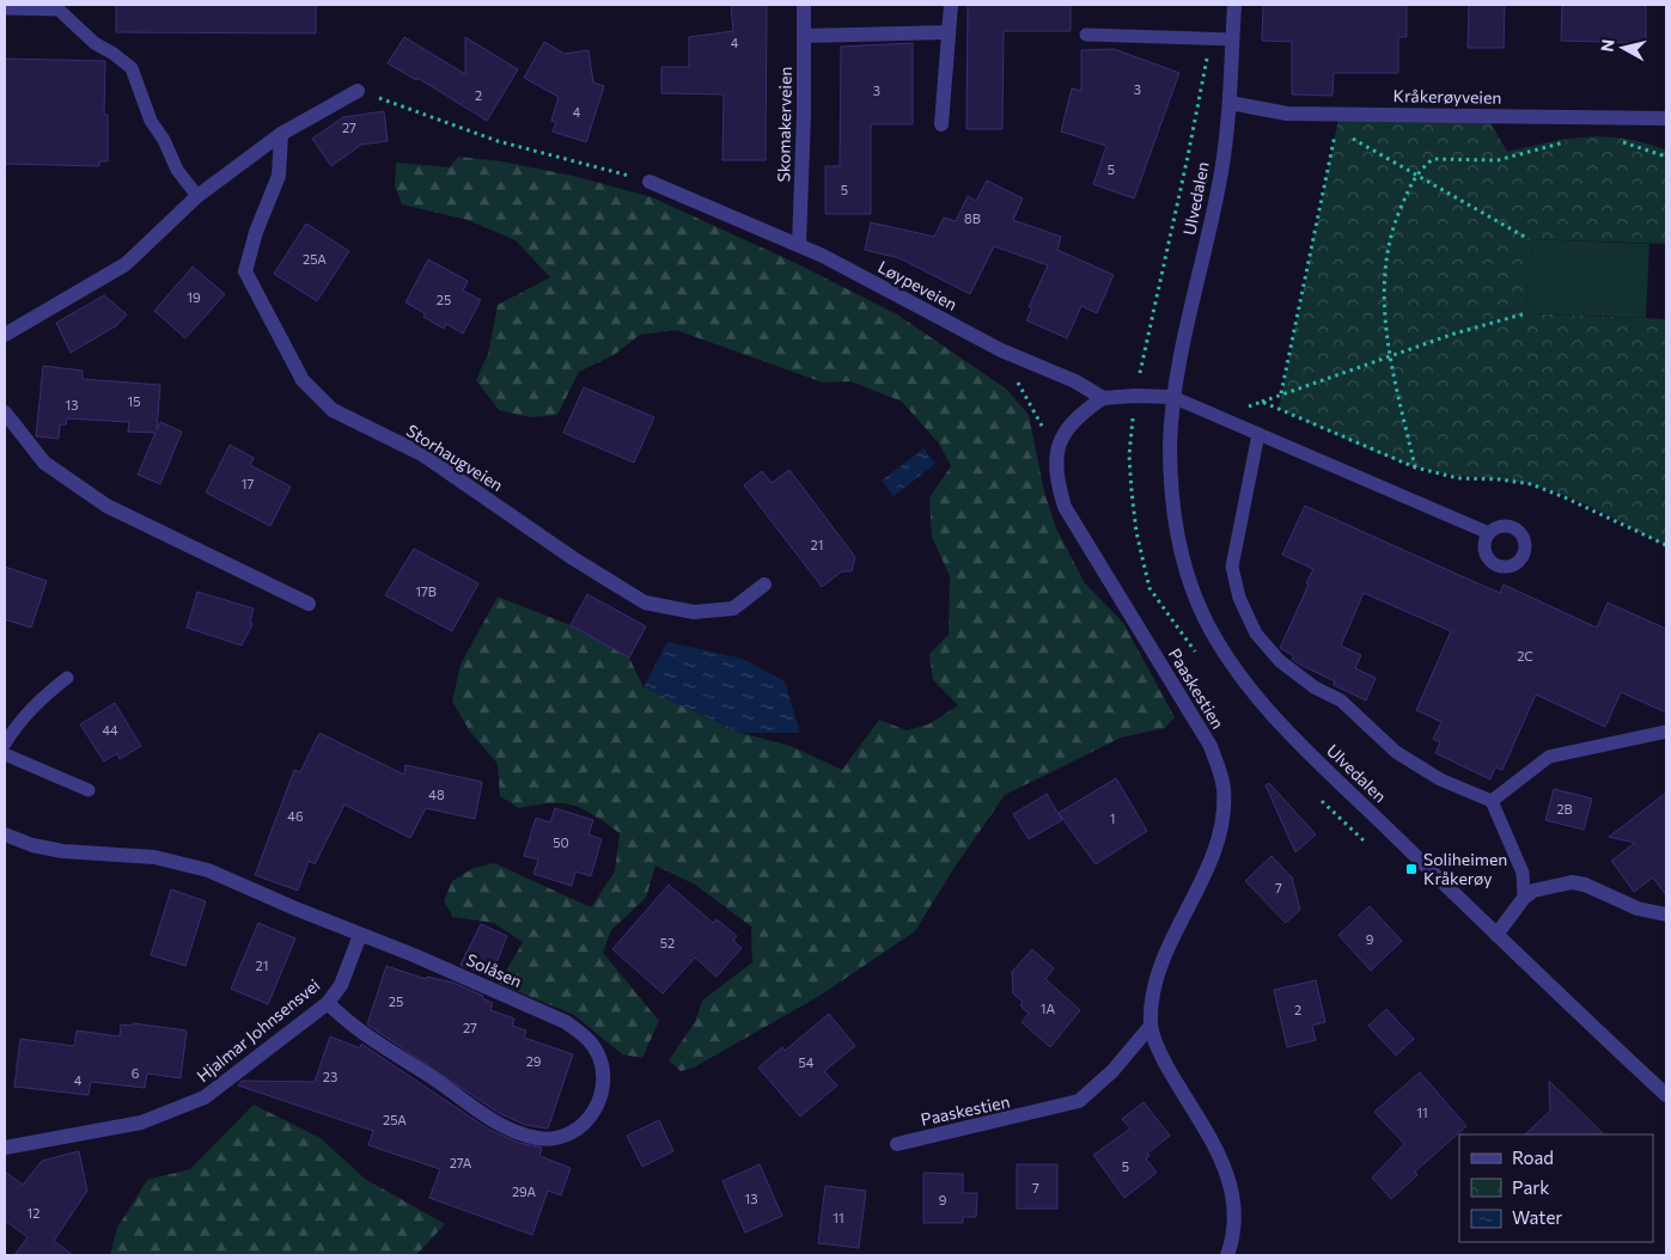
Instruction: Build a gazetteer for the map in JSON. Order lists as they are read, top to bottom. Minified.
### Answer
{"streets":{"street":["Kråkerøyveien","Skomakerveien","Ulvedalen","Løypeveien","Storhaugveien","Paaskestien","Solåsen","Hjalmar Johnsensvei"]},"crossings":[["Kråkerøyveien","Ulvedalen"],["Skomakerveien","Løypeveien"],["Løypeveien","Paaskestien"],["Solåsen","Hjalmar Johnsensvei"]],"places":{"transit":["Soliheimen Kråkerøy"]},"house_numbers":["4","3","3","2","4","27","5","5","8B","25A","19","25","15","13","17","21","17B","2C","44","48","2B","46","1","50","7","9","52","21","25","1A","2","27","29","54","6","23","4","11","25A","27A","5","7","29A","13","9","12","11"],"legend":["Road","Park","Water"],"north":"left"}
